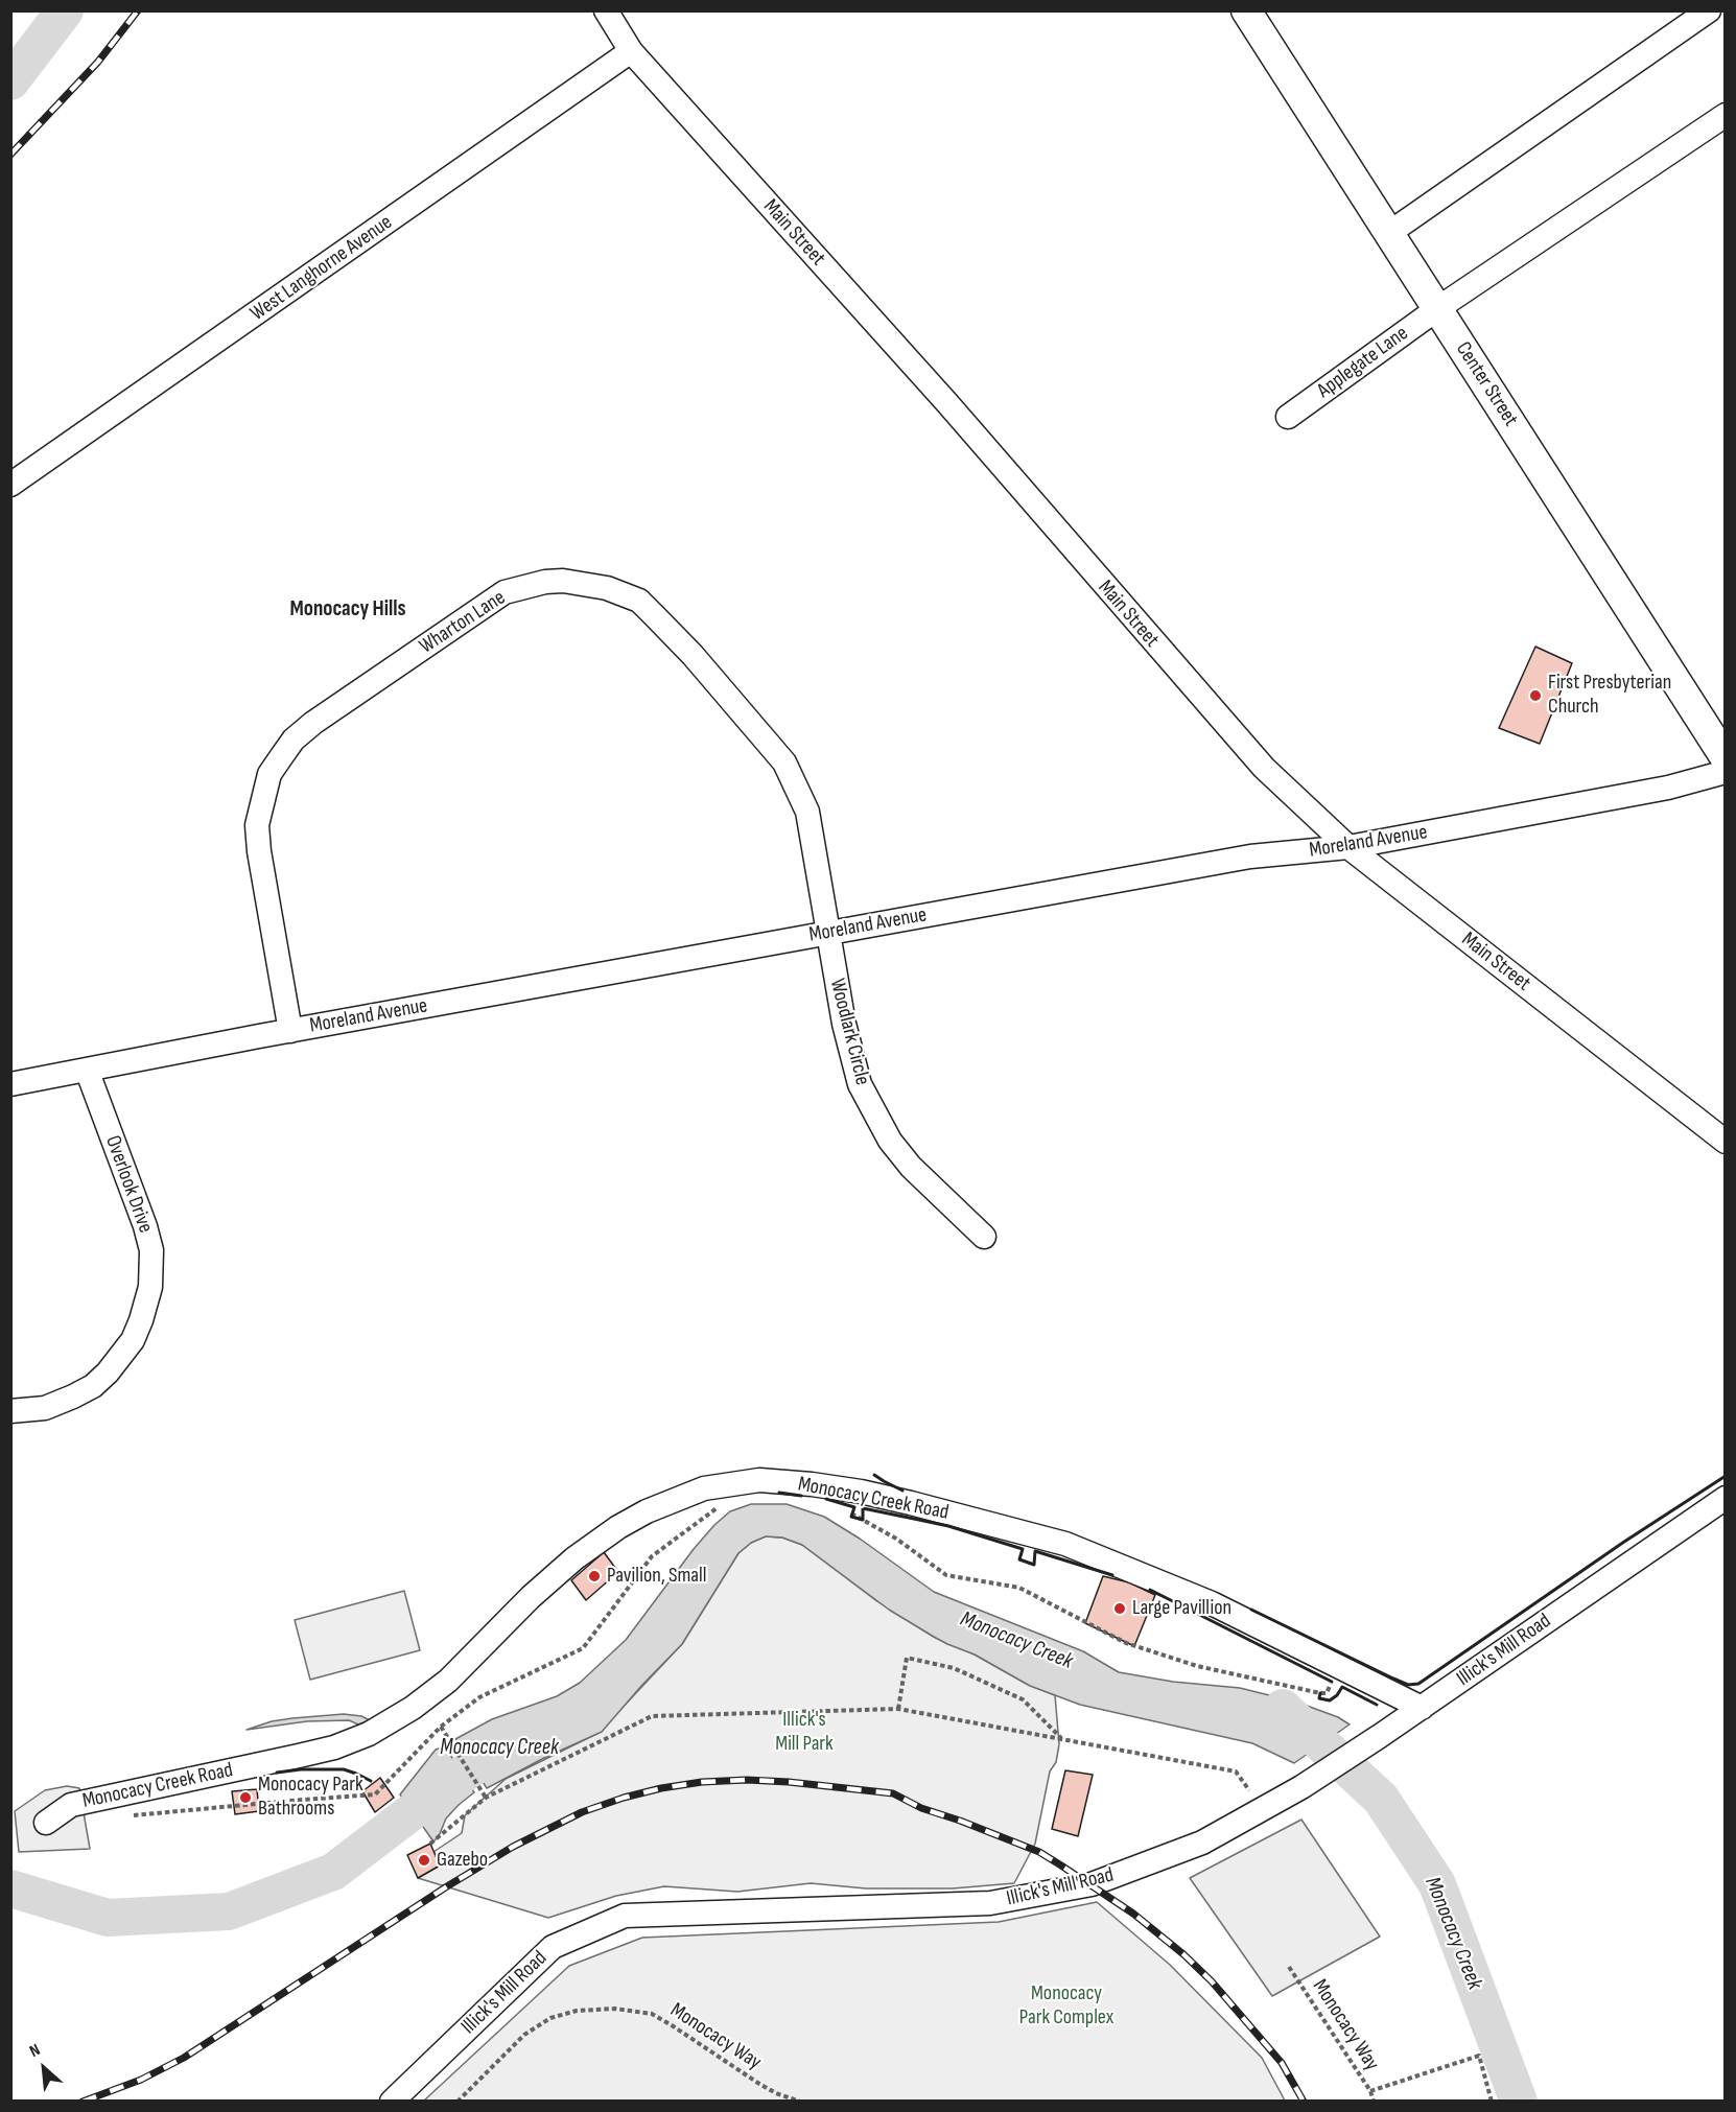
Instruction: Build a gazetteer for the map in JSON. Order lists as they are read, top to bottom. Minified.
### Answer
{"streets":{"main road":["Center Street"],"street":["Main Street","West Langhorne Avenue","Applegate Lane","Wharton Lane","Moreland Avenue","Woodlark Circle","Overlook Drive","Monocacy Creek Road","Illick's Mill Road"],"path":["Monocacy Way"]},"crossings":[["Main Street","West Langhorne Avenue"],["Main Street","Moreland Avenue"],["Applegate Lane","Center Street"],["Wharton Lane","Moreland Avenue"],["Wharton Lane","Woodlark Circle"],["Moreland Avenue","Woodlark Circle"],["Moreland Avenue","Overlook Drive"],["Monocacy Creek Road","Illick's Mill Road"]],"districts":["Monocacy Hills"],"water":["Monocacy Creek"],"parks":["Illick's Mill Park","Monocacy Park Complex"],"places":["First Presbyterian Church","Pavilion, Small","Large Pavillion","Monocacy Park Bathrooms","Gazebo"],"north":"top left"}
